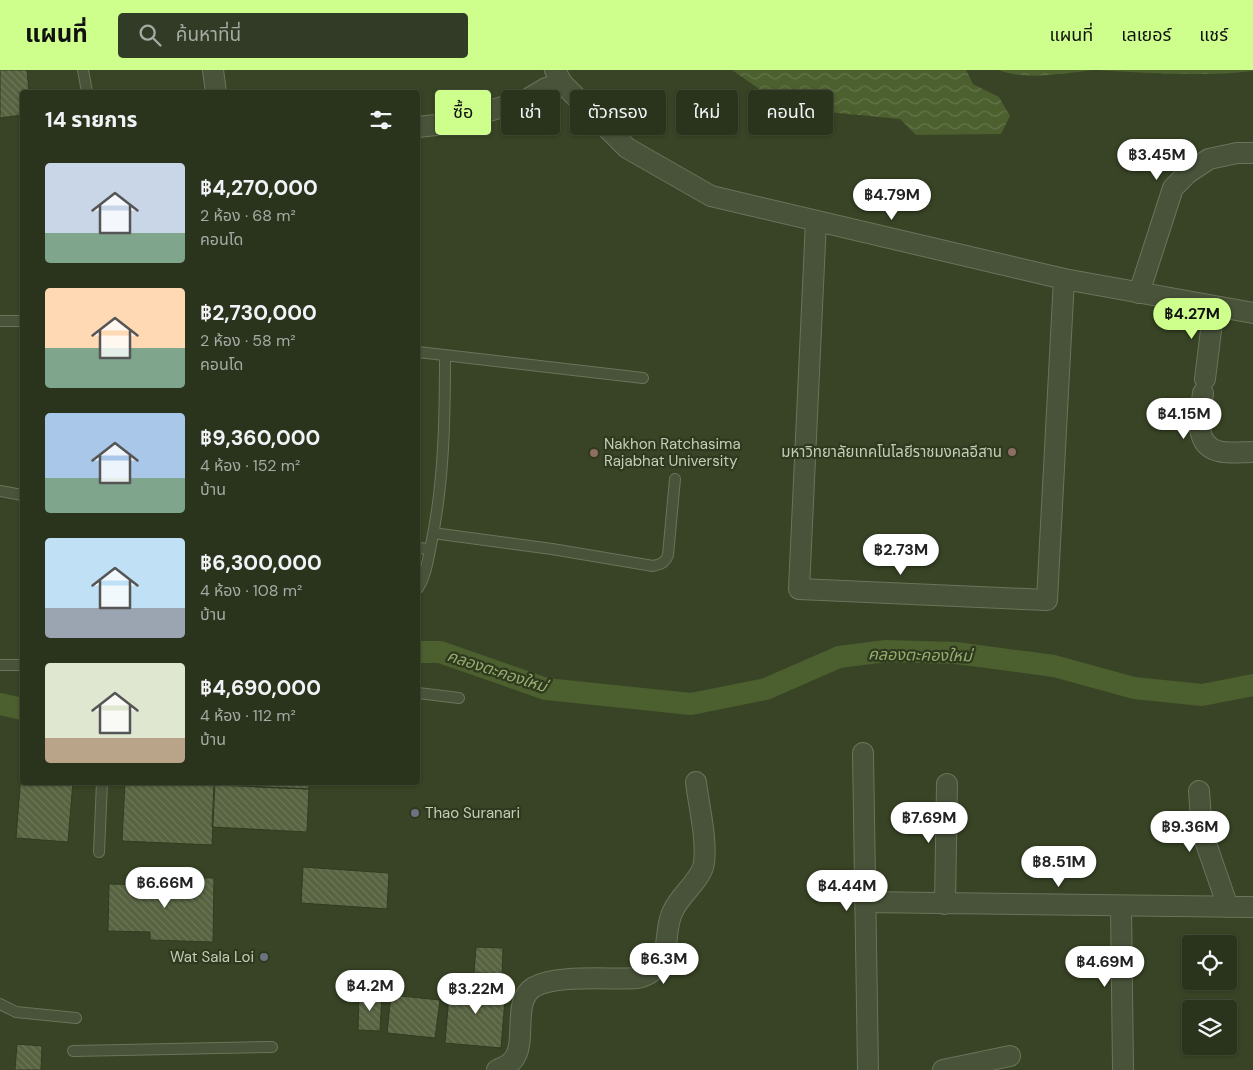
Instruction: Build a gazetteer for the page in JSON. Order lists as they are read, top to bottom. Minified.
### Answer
{"water":["คลองตะคองใหม่"],"places":["มหาวิทยาลัยเทคโนโลยีราชมงคลอีสาน","Nakhon Ratchasima Rajabhat University","Thao Suranari","Wat Sala Loi"],"page":{"header":"แผนที่","search":"ค้นหาที่นี่","nav":["แผนที่","เลเยอร์","แชร์"],"chip":["ซื้อ","เช่า","ตัวกรอง","ใหม่","คอนโด"],"heading":"14 รายการ","price":["฿3.45M","฿4.79M","฿4.27M","฿4.15M","฿2.73M","฿7.69M","฿9.36M","฿8.51M","฿6.66M","฿4.44M","฿6.3M","฿4.69M","฿4.2M","฿3.22M"],"list":[{"name":"฿4,270,000","note":"2 ห้อง · 68 m² · คอนโด"},{"name":"฿2,730,000","note":"2 ห้อง · 58 m² · คอนโด"},{"name":"฿9,360,000","note":"4 ห้อง · 152 m² · บ้าน"},{"name":"฿6,300,000","note":"4 ห้อง · 108 m² · บ้าน"},{"name":"฿4,690,000","note":"4 ห้อง · 112 m² · บ้าน"}]}}
